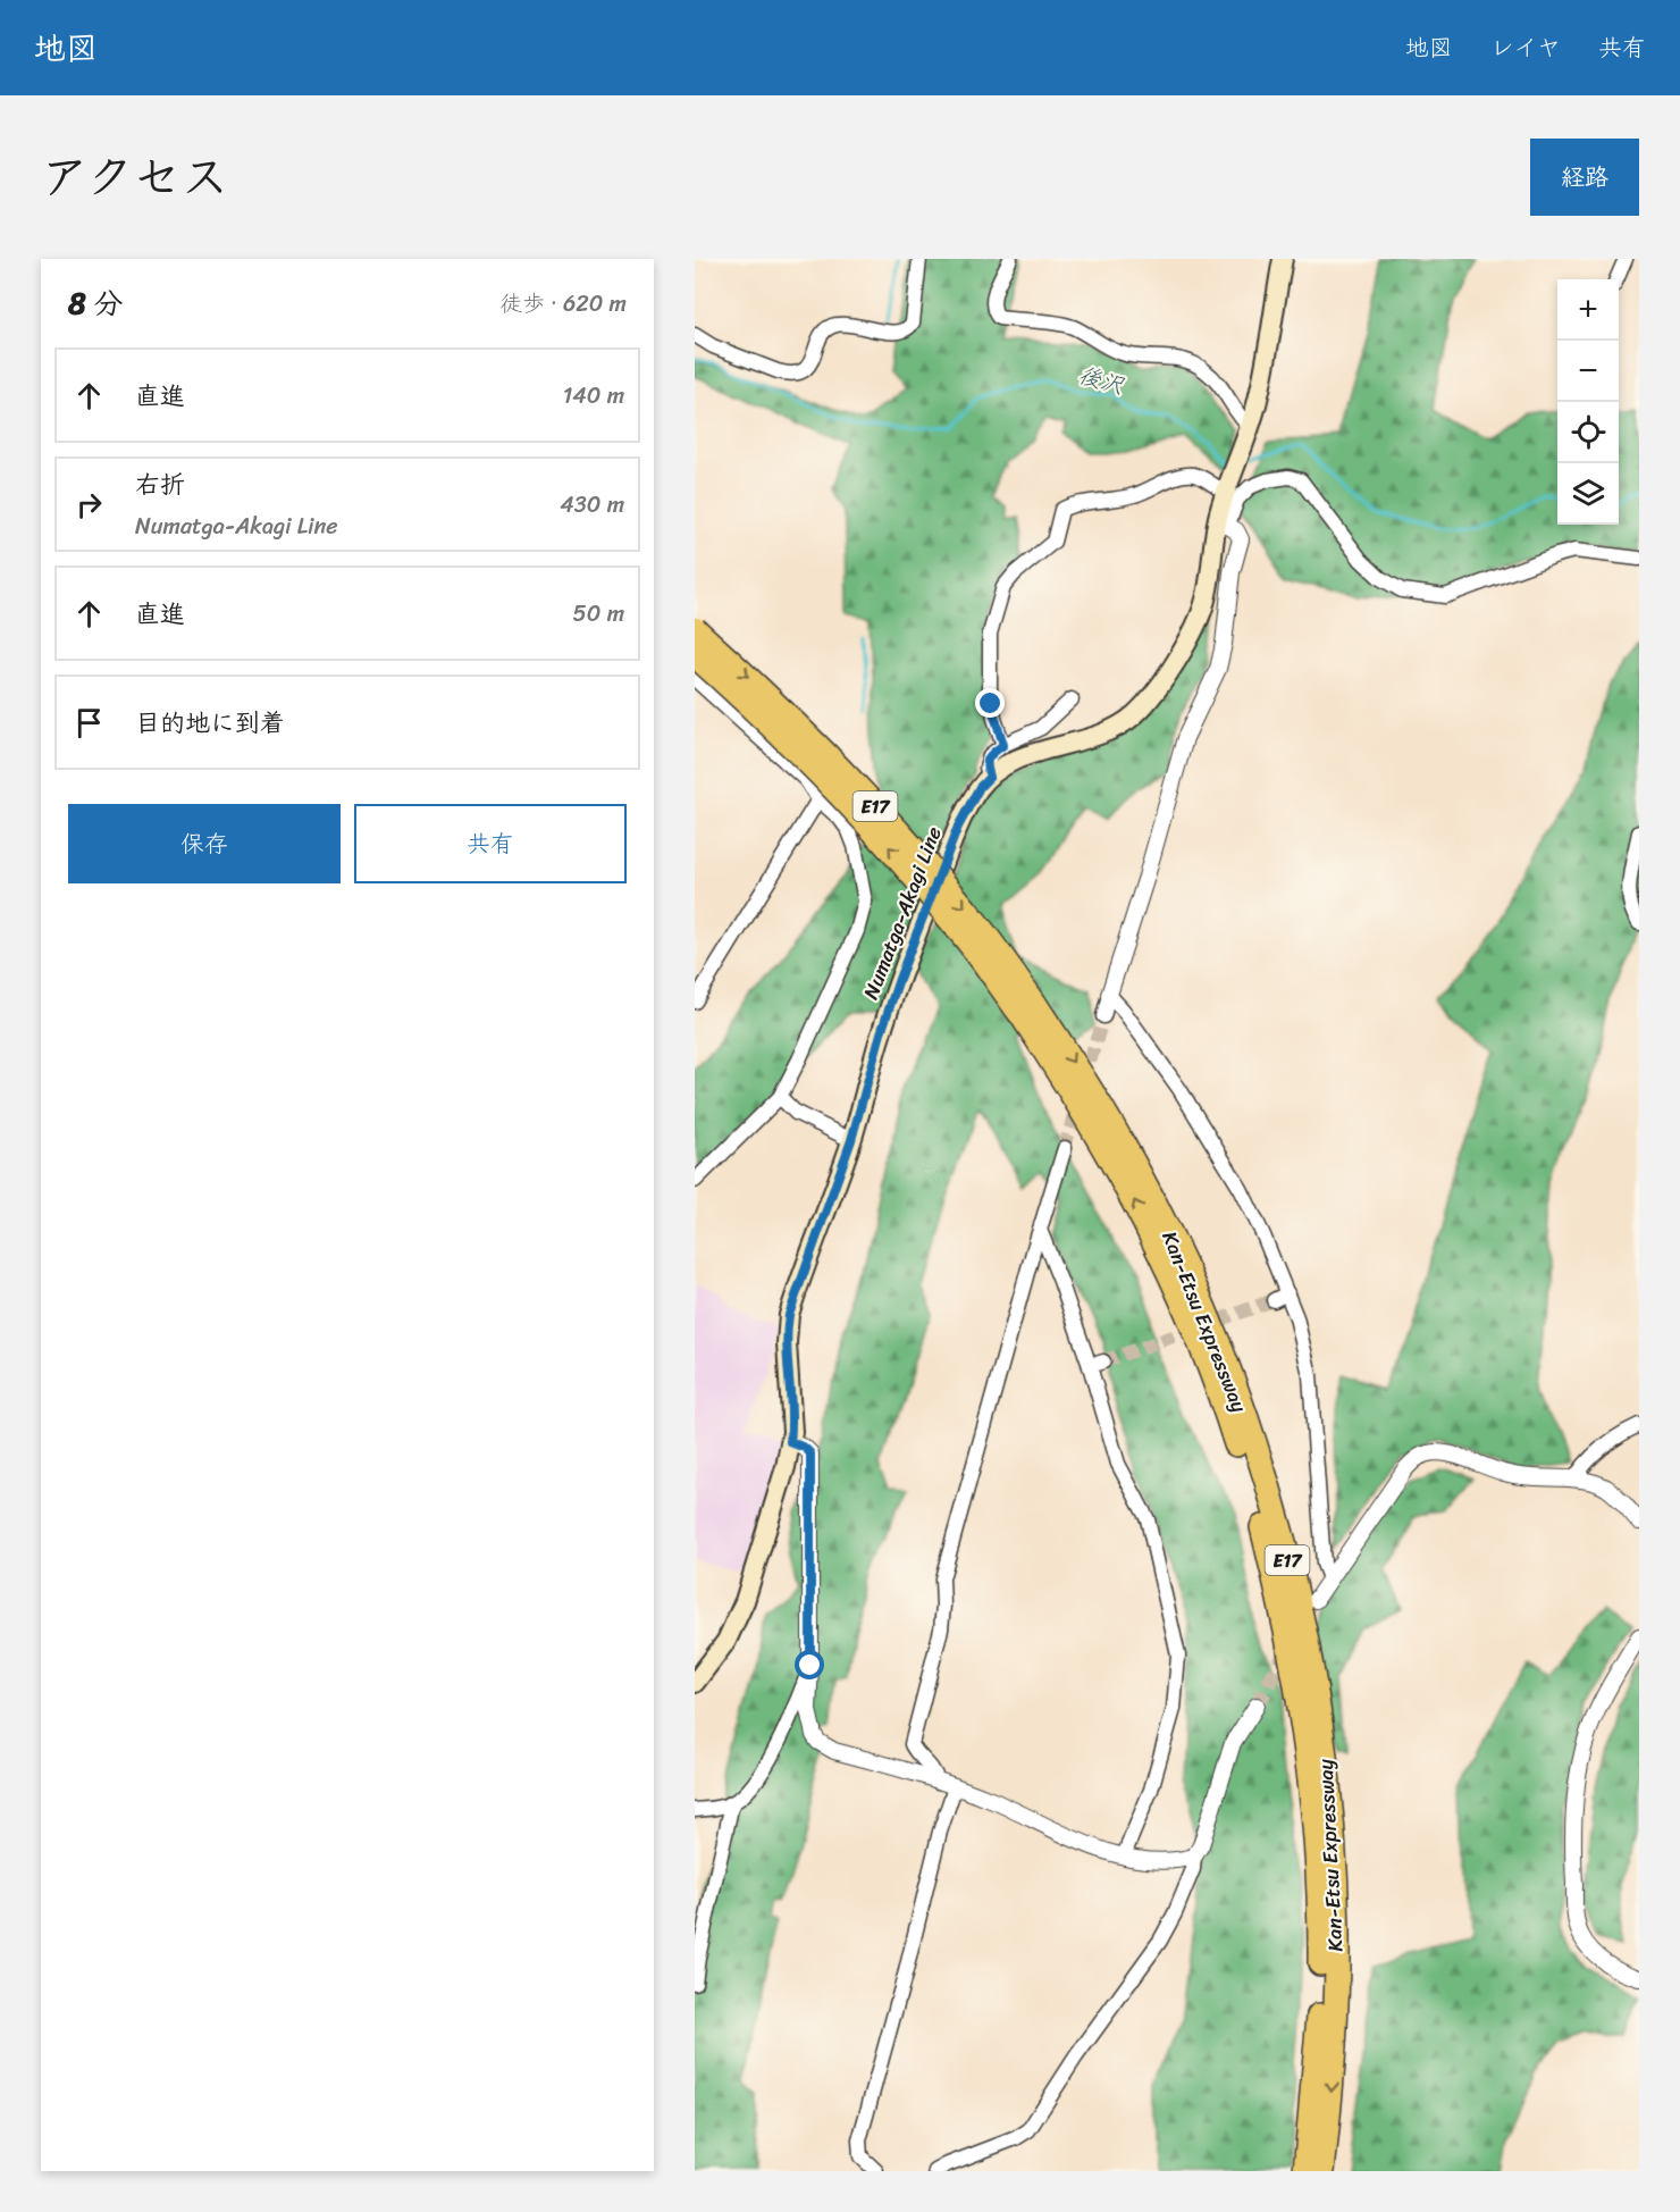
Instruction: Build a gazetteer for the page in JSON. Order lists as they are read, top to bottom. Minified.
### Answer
{"streets":{"highway":["E17","Kan-Etsu Expressway"],"main road":["Numatga-Akagi Line"]},"water":["後沢"],"page":{"header":"地図","nav":["地図","レイヤ","共有"],"title":"アクセス","buttons":["経路",["保存","共有"]],"heading":["8 分","徒歩 · 620 m"],"map_buttons":["+","−"],"list":[["直進","140 m"],["右折","Numatga-Akagi Line","430 m"],["直進","50 m"],"目的地に到着"]}}
